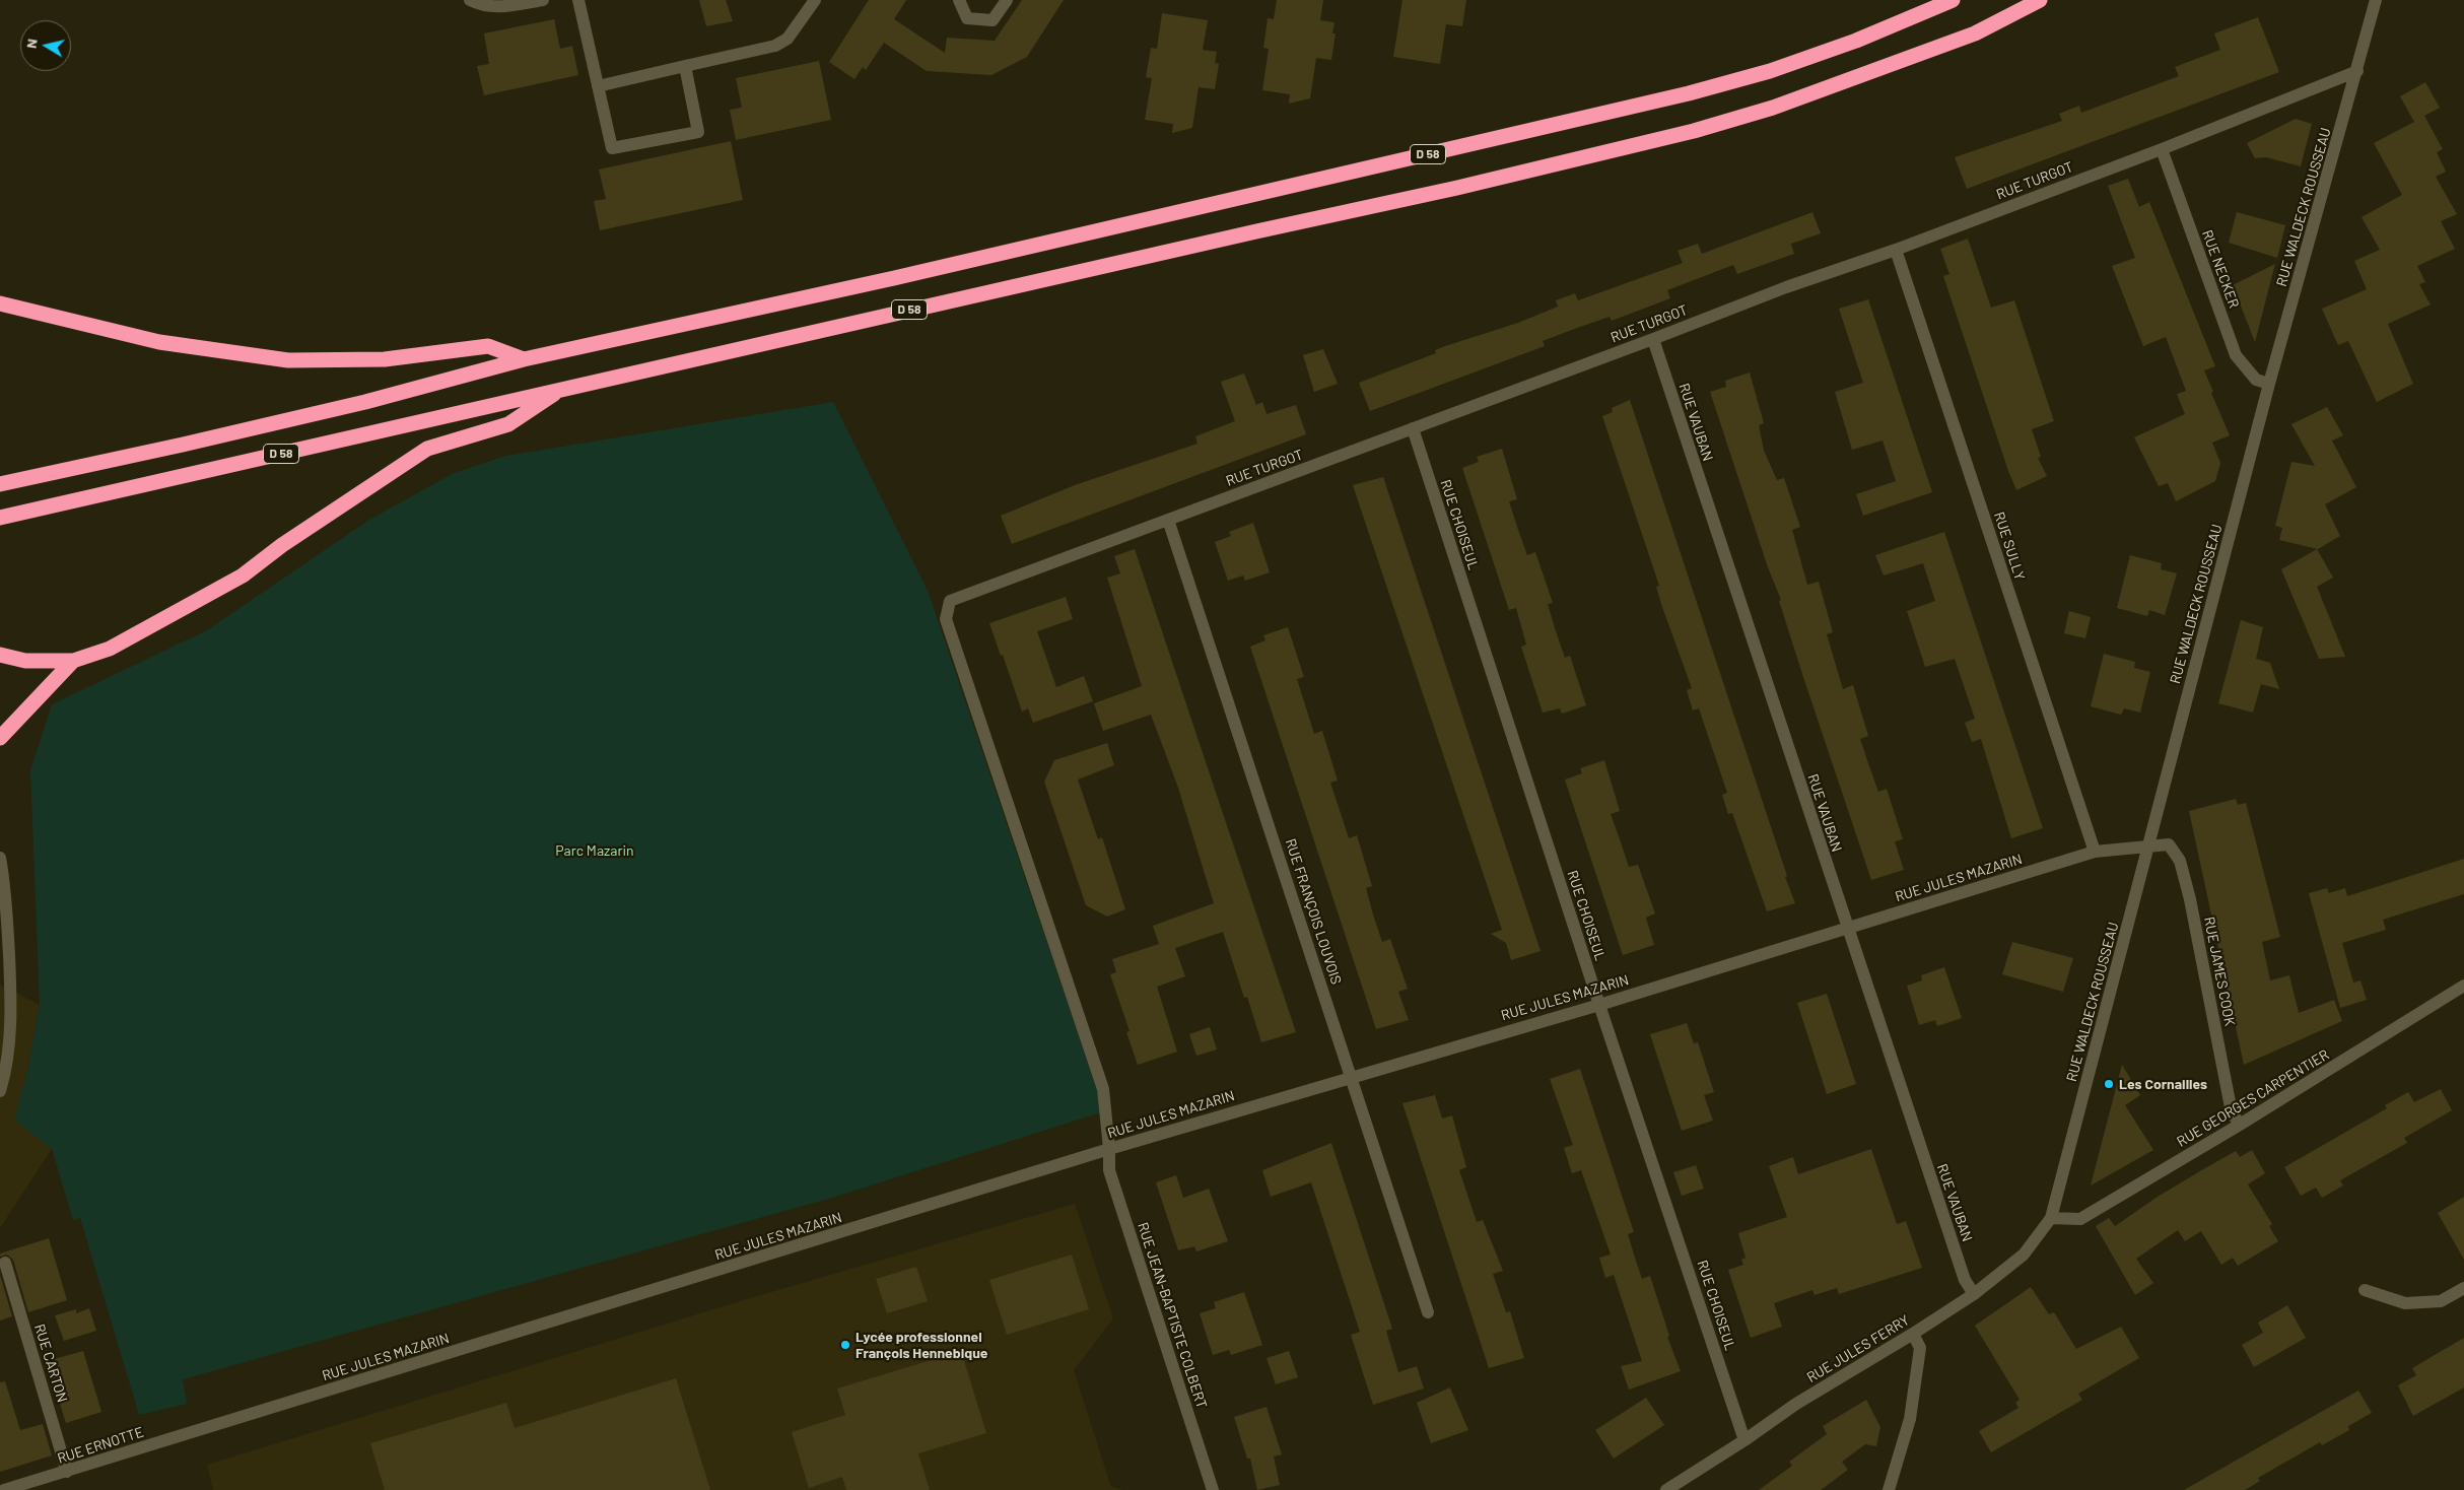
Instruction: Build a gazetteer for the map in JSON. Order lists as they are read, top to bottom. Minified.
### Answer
{"streets":{"highway":["D 58"],"street":["RUE TURGOT","RUE WALDECK ROUSSEAU","RUE NECKER","RUE VAUBAN","RUE CHOISEUL","RUE SULLY","RUE JULES MAZARIN","RUE FRANÇOIS LOUVOIS","RUE JAMES COOK","RUE GEORGES CARPENTIER","RUE JEAN-BAPTISTE COLBERT","RUE JULES FERRY","RUE CARTON","RUE ERNOTTE"]},"crossings":[["RUE TURGOT","RUE WALDECK ROUSSEAU"],["RUE TURGOT","RUE NECKER"],["RUE TURGOT","RUE VAUBAN"],["RUE TURGOT","RUE CHOISEUL"],["RUE TURGOT","RUE SULLY"],["RUE TURGOT","RUE FRANÇOIS LOUVOIS"],["RUE TURGOT","RUE JEAN-BAPTISTE COLBERT"],["RUE WALDECK ROUSSEAU","RUE NECKER"],["RUE WALDECK ROUSSEAU","RUE JULES MAZARIN"],["RUE WALDECK ROUSSEAU","RUE JAMES COOK"],["RUE WALDECK ROUSSEAU","RUE GEORGES CARPENTIER"],["RUE WALDECK ROUSSEAU","RUE JULES FERRY"],["RUE VAUBAN","RUE JULES MAZARIN"],["RUE VAUBAN","RUE JULES FERRY"],["RUE CHOISEUL","RUE JULES MAZARIN"],["RUE CHOISEUL","RUE JULES FERRY"],["RUE SULLY","RUE JULES MAZARIN"],["RUE JULES MAZARIN","RUE FRANÇOIS LOUVOIS"],["RUE JULES MAZARIN","RUE JAMES COOK"],["RUE JULES MAZARIN","RUE JEAN-BAPTISTE COLBERT"],["RUE JULES MAZARIN","RUE ERNOTTE"],["RUE JAMES COOK","RUE GEORGES CARPENTIER"],["RUE GEORGES CARPENTIER","RUE JULES FERRY"],["RUE CARTON","RUE ERNOTTE"]],"parks":["Parc Mazarin"],"places":["Les Cornailles","Lycée professionnel François Hennebique"],"north":"left"}
